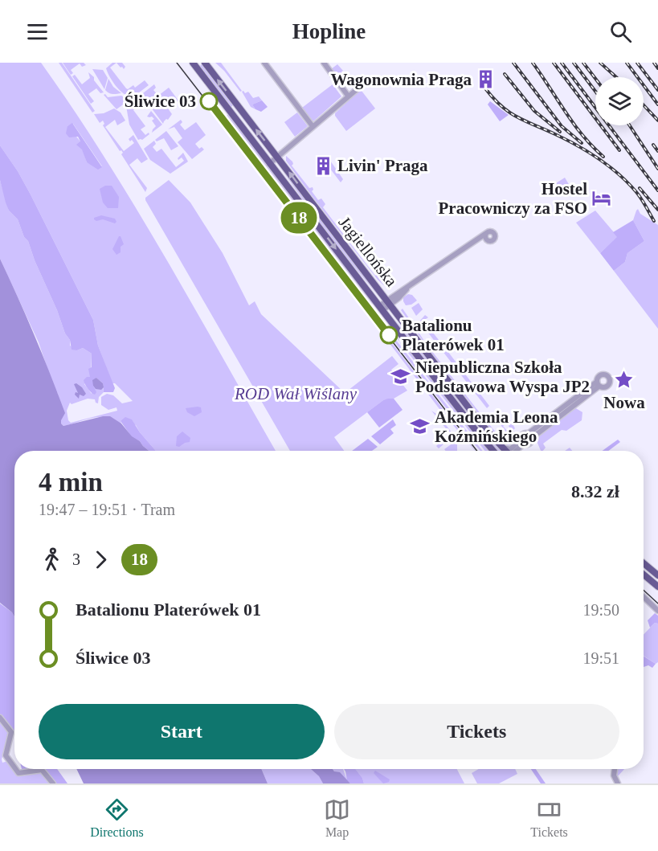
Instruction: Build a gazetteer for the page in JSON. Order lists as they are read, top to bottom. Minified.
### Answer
{"streets":{"main road":["Jagiellońska"]},"parks":["ROD Wał Wiślany"],"places":{"building":["Wagonownia Praga","Livin' Praga"],"other":["Śliwice 03","Batalionu Platerówek 01"],"hotel":["Hostel Pracowniczy za FSO"],"school or university":["Niepubliczna Szkoła Podstawowa Wyspa JP2","Akademia Leona Koźmińskiego"],"place":["Nowa"]},"lines":["tram line 18"],"page":{"header":"Hopline","on_map":"18","heading":["4 min","19:47 – 19:51 · Tram","8.32 zł"],"legs":["3","18"],"list":[{"name":"Batalionu Platerówek 01","value":"19:50"},{"name":"Śliwice 03","value":"19:51"}],"buttons":["Start","Tickets"],"tabs":["Directions","Map","Tickets"]}}
